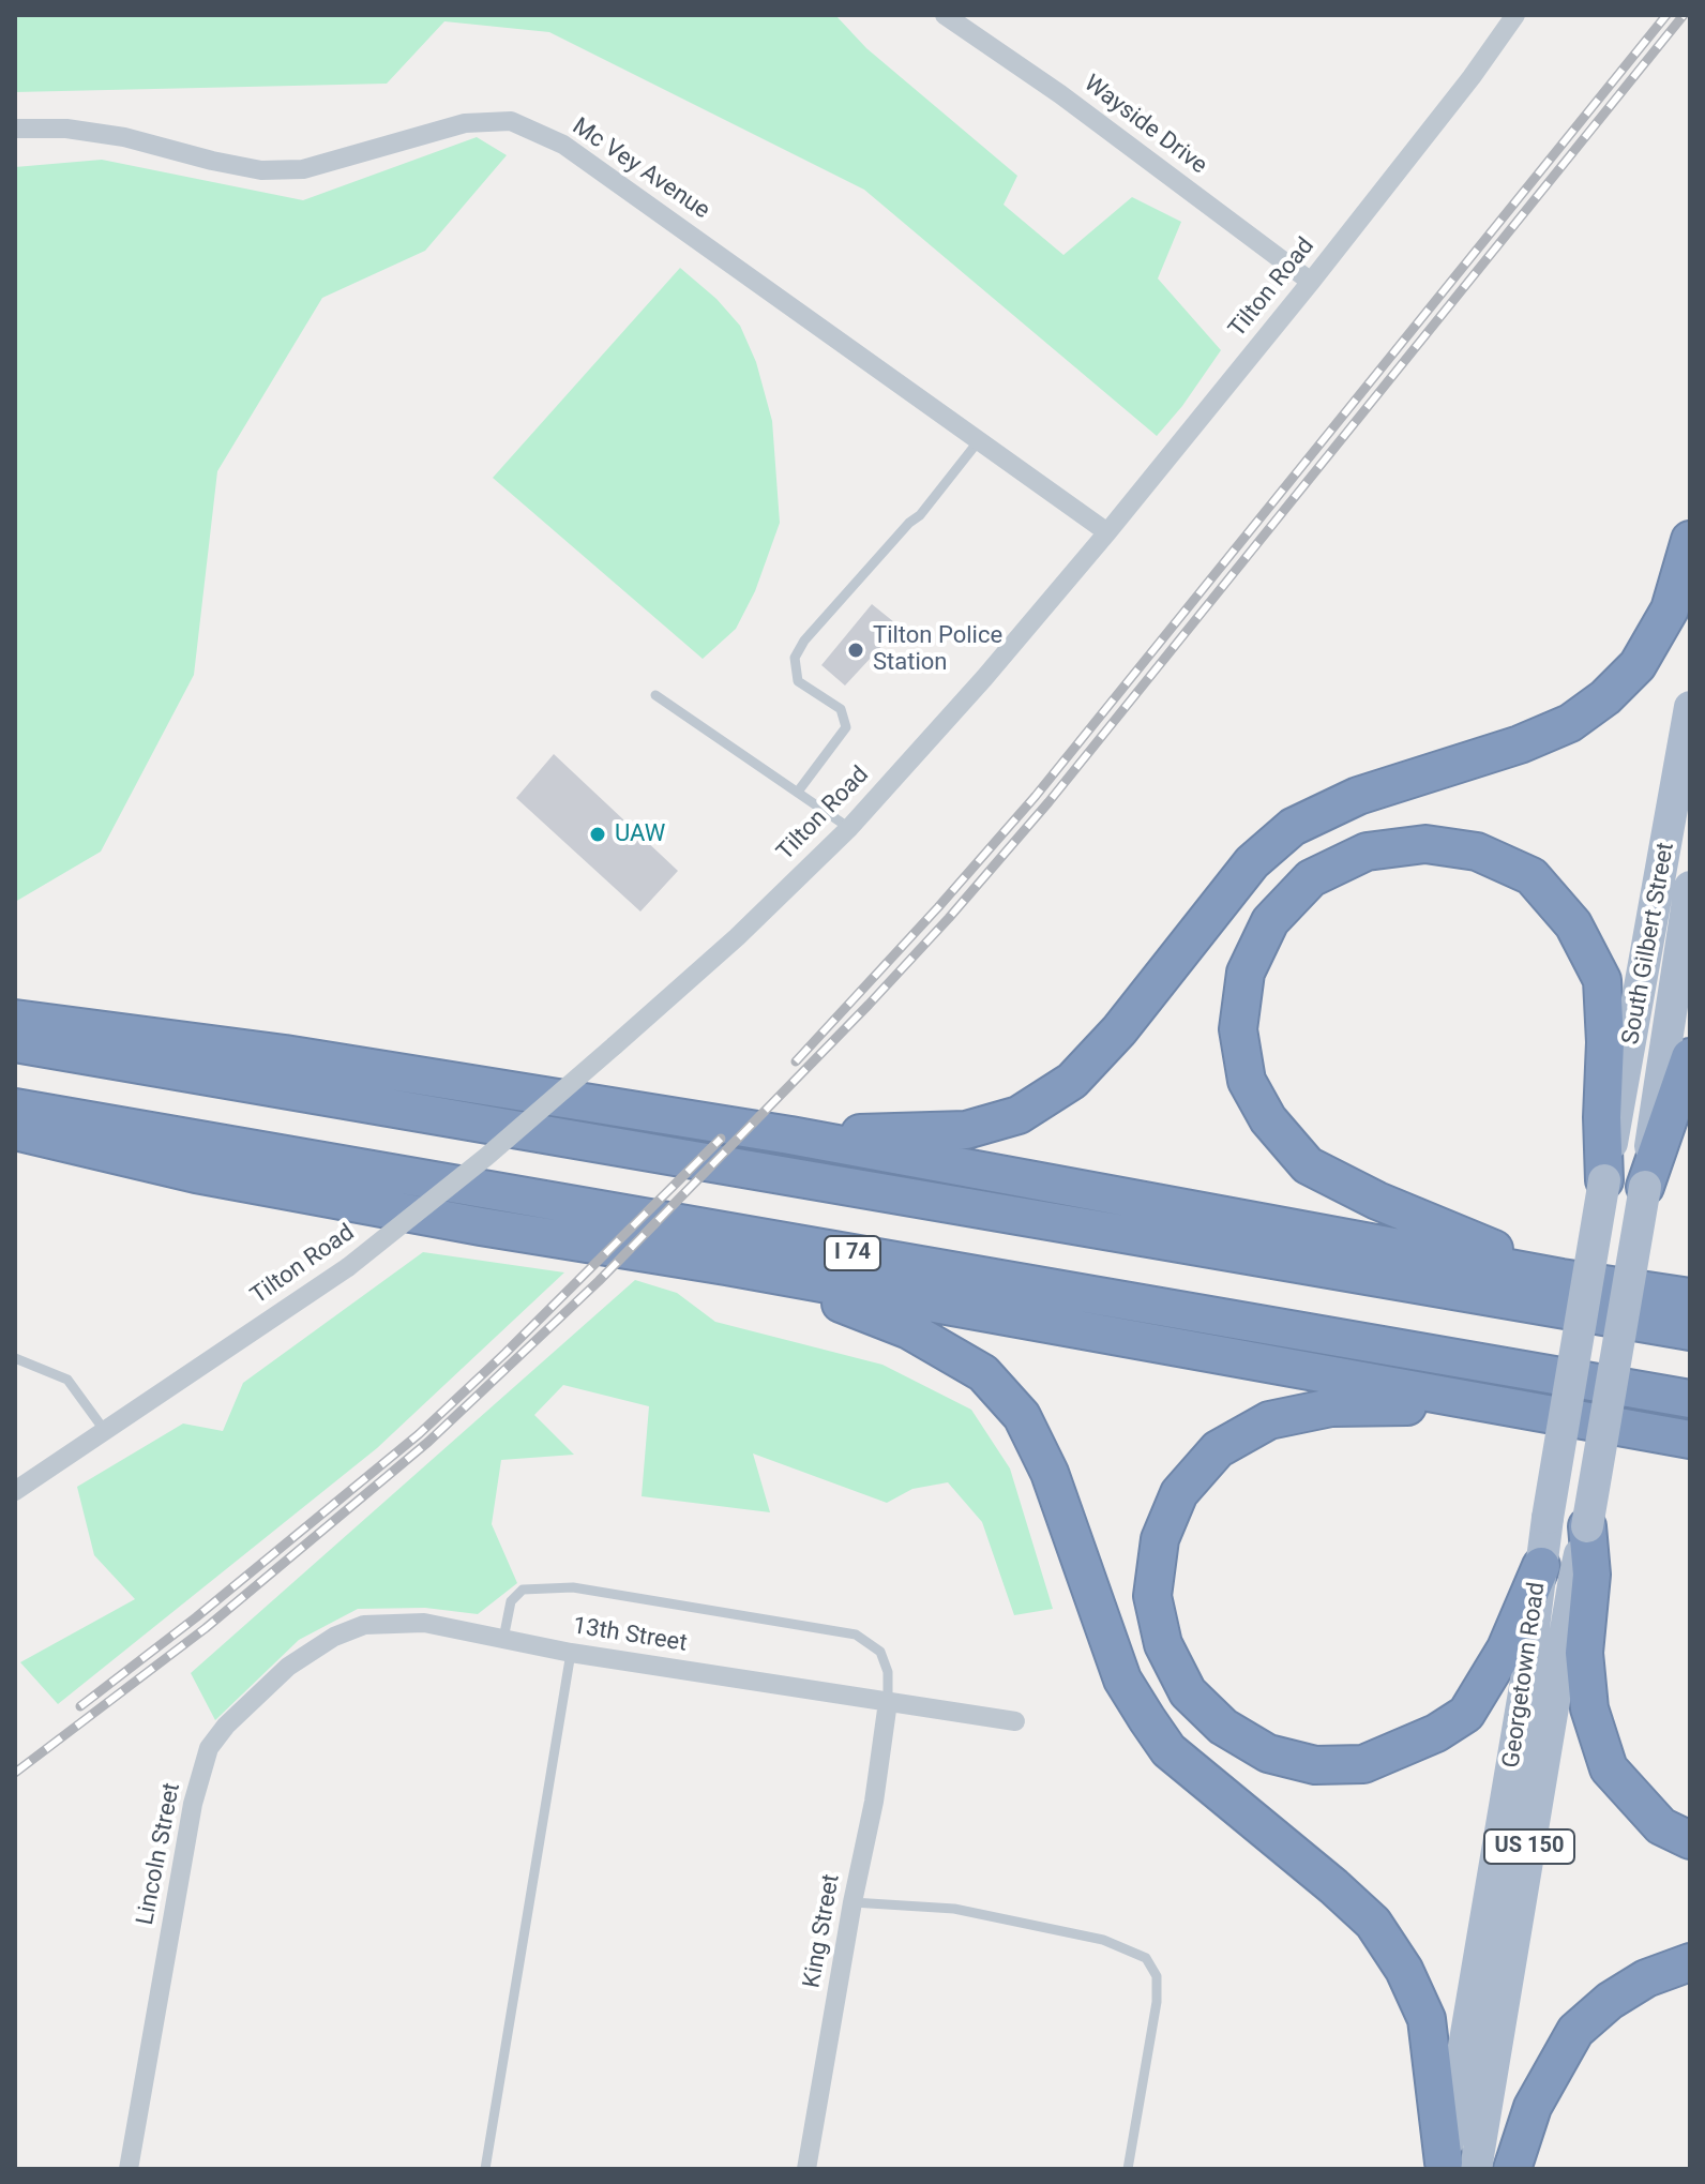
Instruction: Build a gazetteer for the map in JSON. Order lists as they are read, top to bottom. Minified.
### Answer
{"streets":{"highway":["I 74"],"main road":["South Gilbert Street","Georgetown Road","US 150"],"street":["Wayside Drive","Mc Vey Avenue","Tilton Road","13th Street","Lincoln Street","King Street"]},"crossings":[["Wayside Drive","Tilton Road"],["Mc Vey Avenue","Tilton Road"],["South Gilbert Street","Georgetown Road"],["13th Street","Lincoln Street"],["13th Street","King Street"]],"places":["Tilton Police Station","UAW"]}
